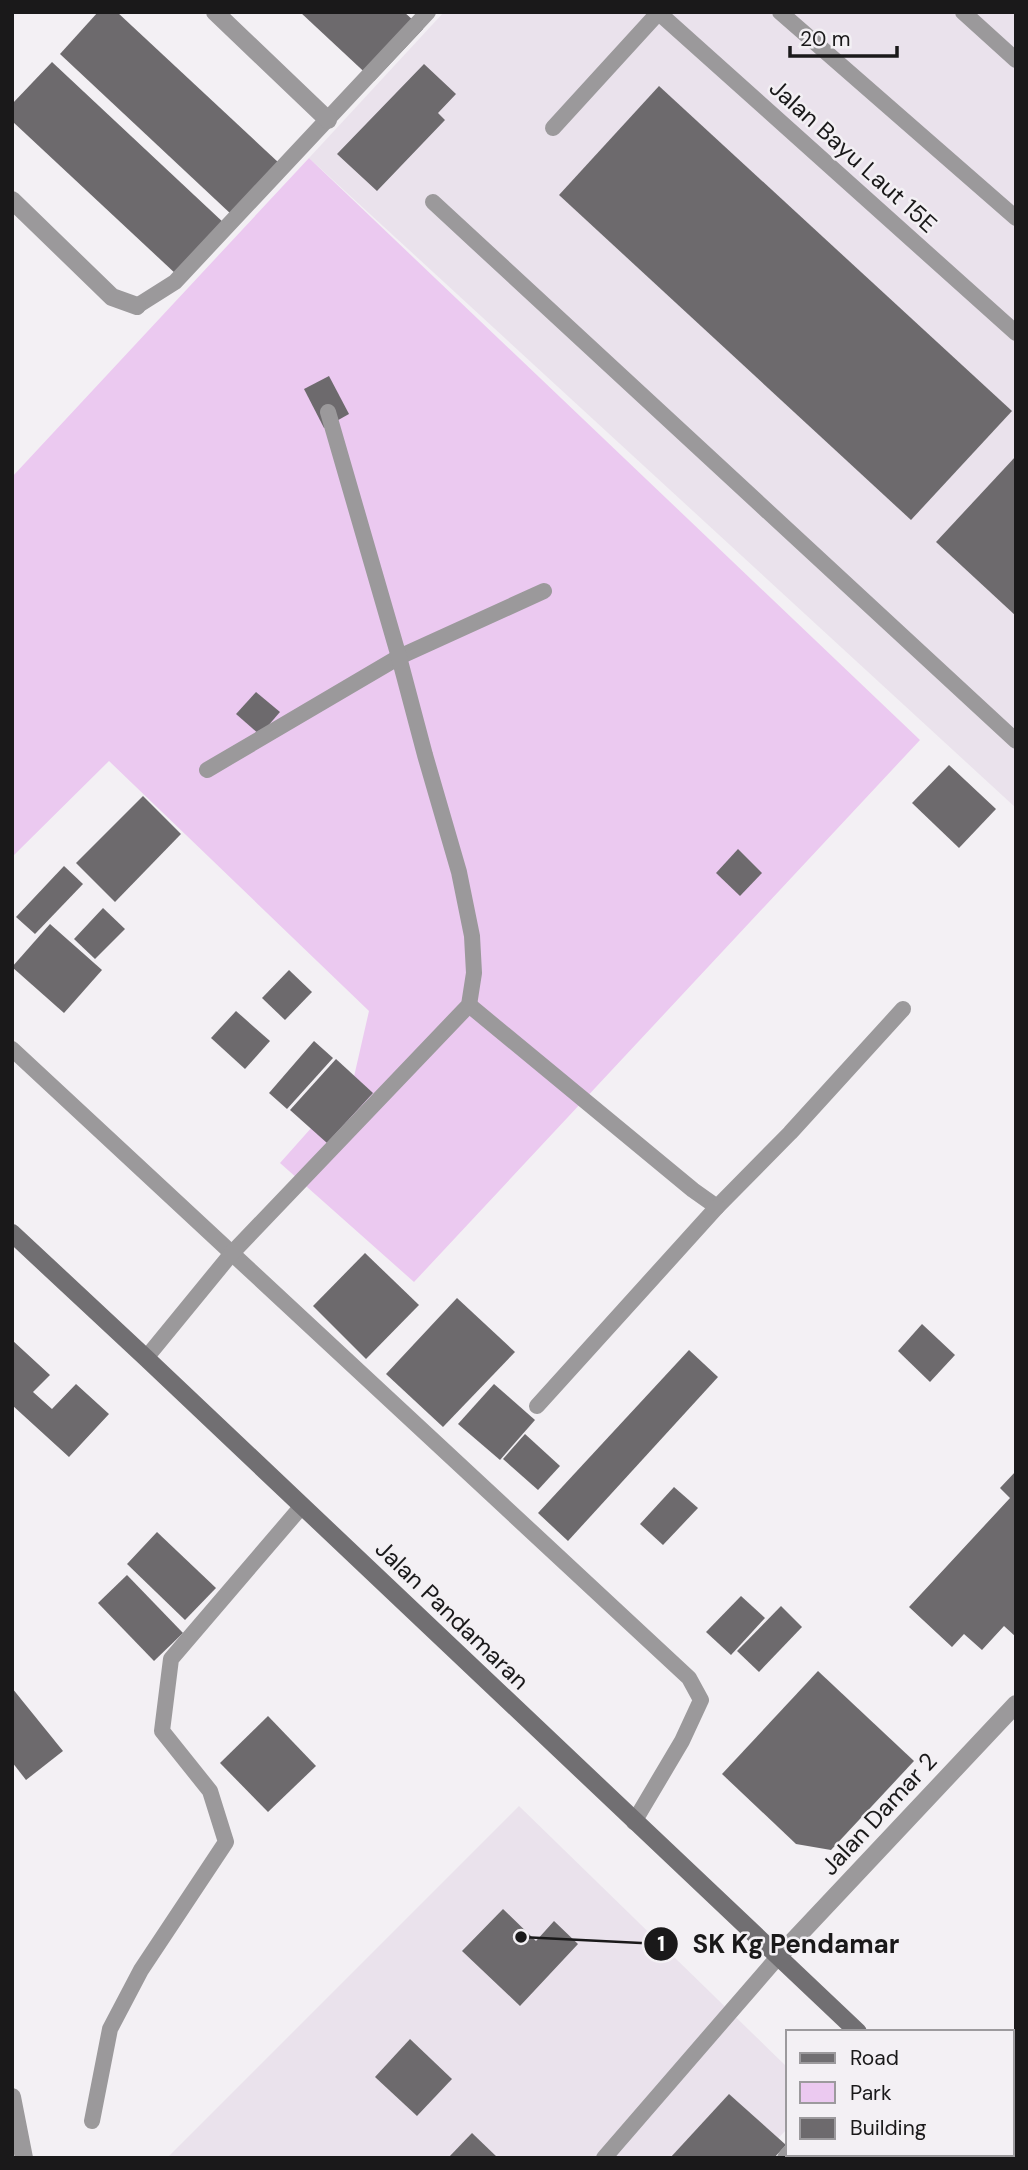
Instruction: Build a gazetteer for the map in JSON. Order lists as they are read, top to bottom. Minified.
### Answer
{"streets":{"main road":["Jalan Pandamaran"],"street":["Jalan Damar 2"],"lane":["Jalan Bayu Laut 15E"]},"crossings":[["Jalan Pandamaran","Jalan Damar 2"]],"places":["SK Kg Pendamar"],"legend":["Road","Park","Building"],"scale_bar":"20 m"}
